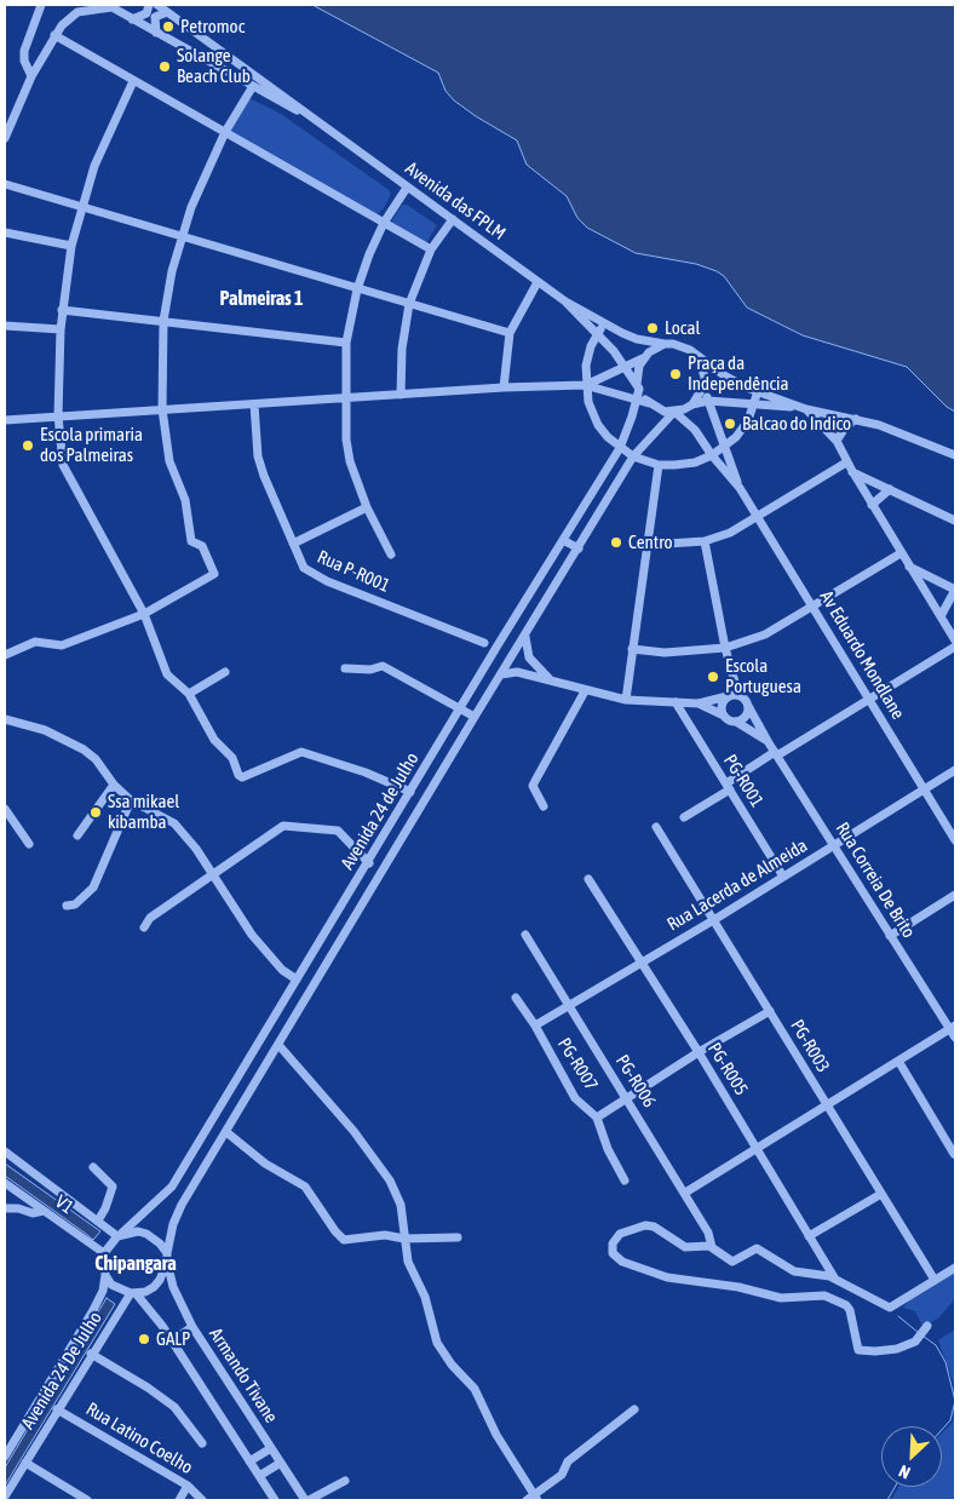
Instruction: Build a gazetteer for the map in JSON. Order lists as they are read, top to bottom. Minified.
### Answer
{"streets":{"street":["Avenida das FPLM","Rua P-R001","Av Eduardo Mondlane","PG-R001","Avenida 24 de Julho","Rua Correia De Brito","Rua Lacerda de Almeida","PG-R003","PG-R007","PG-R005","PG-R006","V1","Avenida 24 De Julho","Armando Tivane","Rua Latino Coelho"]},"crossings":[["Avenida das FPLM","Avenida 24 de Julho"],["Av Eduardo Mondlane","Rua Lacerda de Almeida"],["PG-R001","Rua Lacerda de Almeida"],["Avenida 24 de Julho","V1"],["Avenida 24 de Julho","Avenida 24 De Julho"],["Avenida 24 de Julho","Armando Tivane"],["Rua Correia De Brito","Rua Lacerda de Almeida"],["Rua Lacerda de Almeida","PG-R003"],["Rua Lacerda de Almeida","PG-R007"],["Rua Lacerda de Almeida","PG-R005"],["Rua Lacerda de Almeida","PG-R006"],["V1","Avenida 24 De Julho"],["V1","Armando Tivane"],["Avenida 24 De Julho","Armando Tivane"],["Avenida 24 De Julho","Rua Latino Coelho"]],"districts":["Palmeiras 1","Chipangara"],"places":["Petromoc","Solange Beach Club","Local","Praça da Independência","Balcao do Indico","Escola primaria dos Palmeiras","Centro","Escola Portuguesa","Ssa mikael kibamba","GALP"],"north":"bottom left"}
